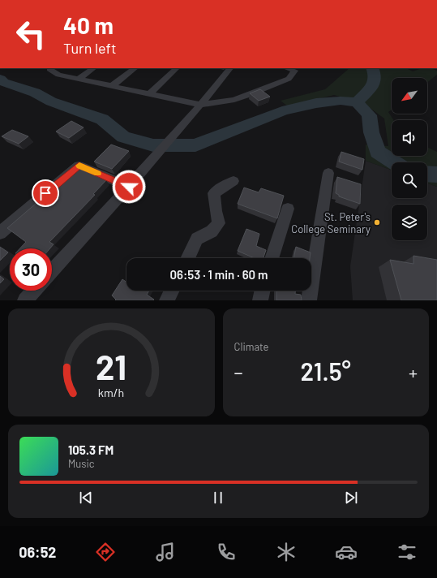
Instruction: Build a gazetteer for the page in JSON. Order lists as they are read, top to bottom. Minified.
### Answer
{"places":["St. Peter's College Seminary"],"north":"bottom left","page":{"turn":["40 m","Turn left"],"limit":"30","trip":"06:53 · 1 min · 60 m","tile":"Climate","heat":["−","21.5°","+"],"song":["105.3 FM","Music"],"tabs":"06:52","gauge":["21","km/h"]}}
